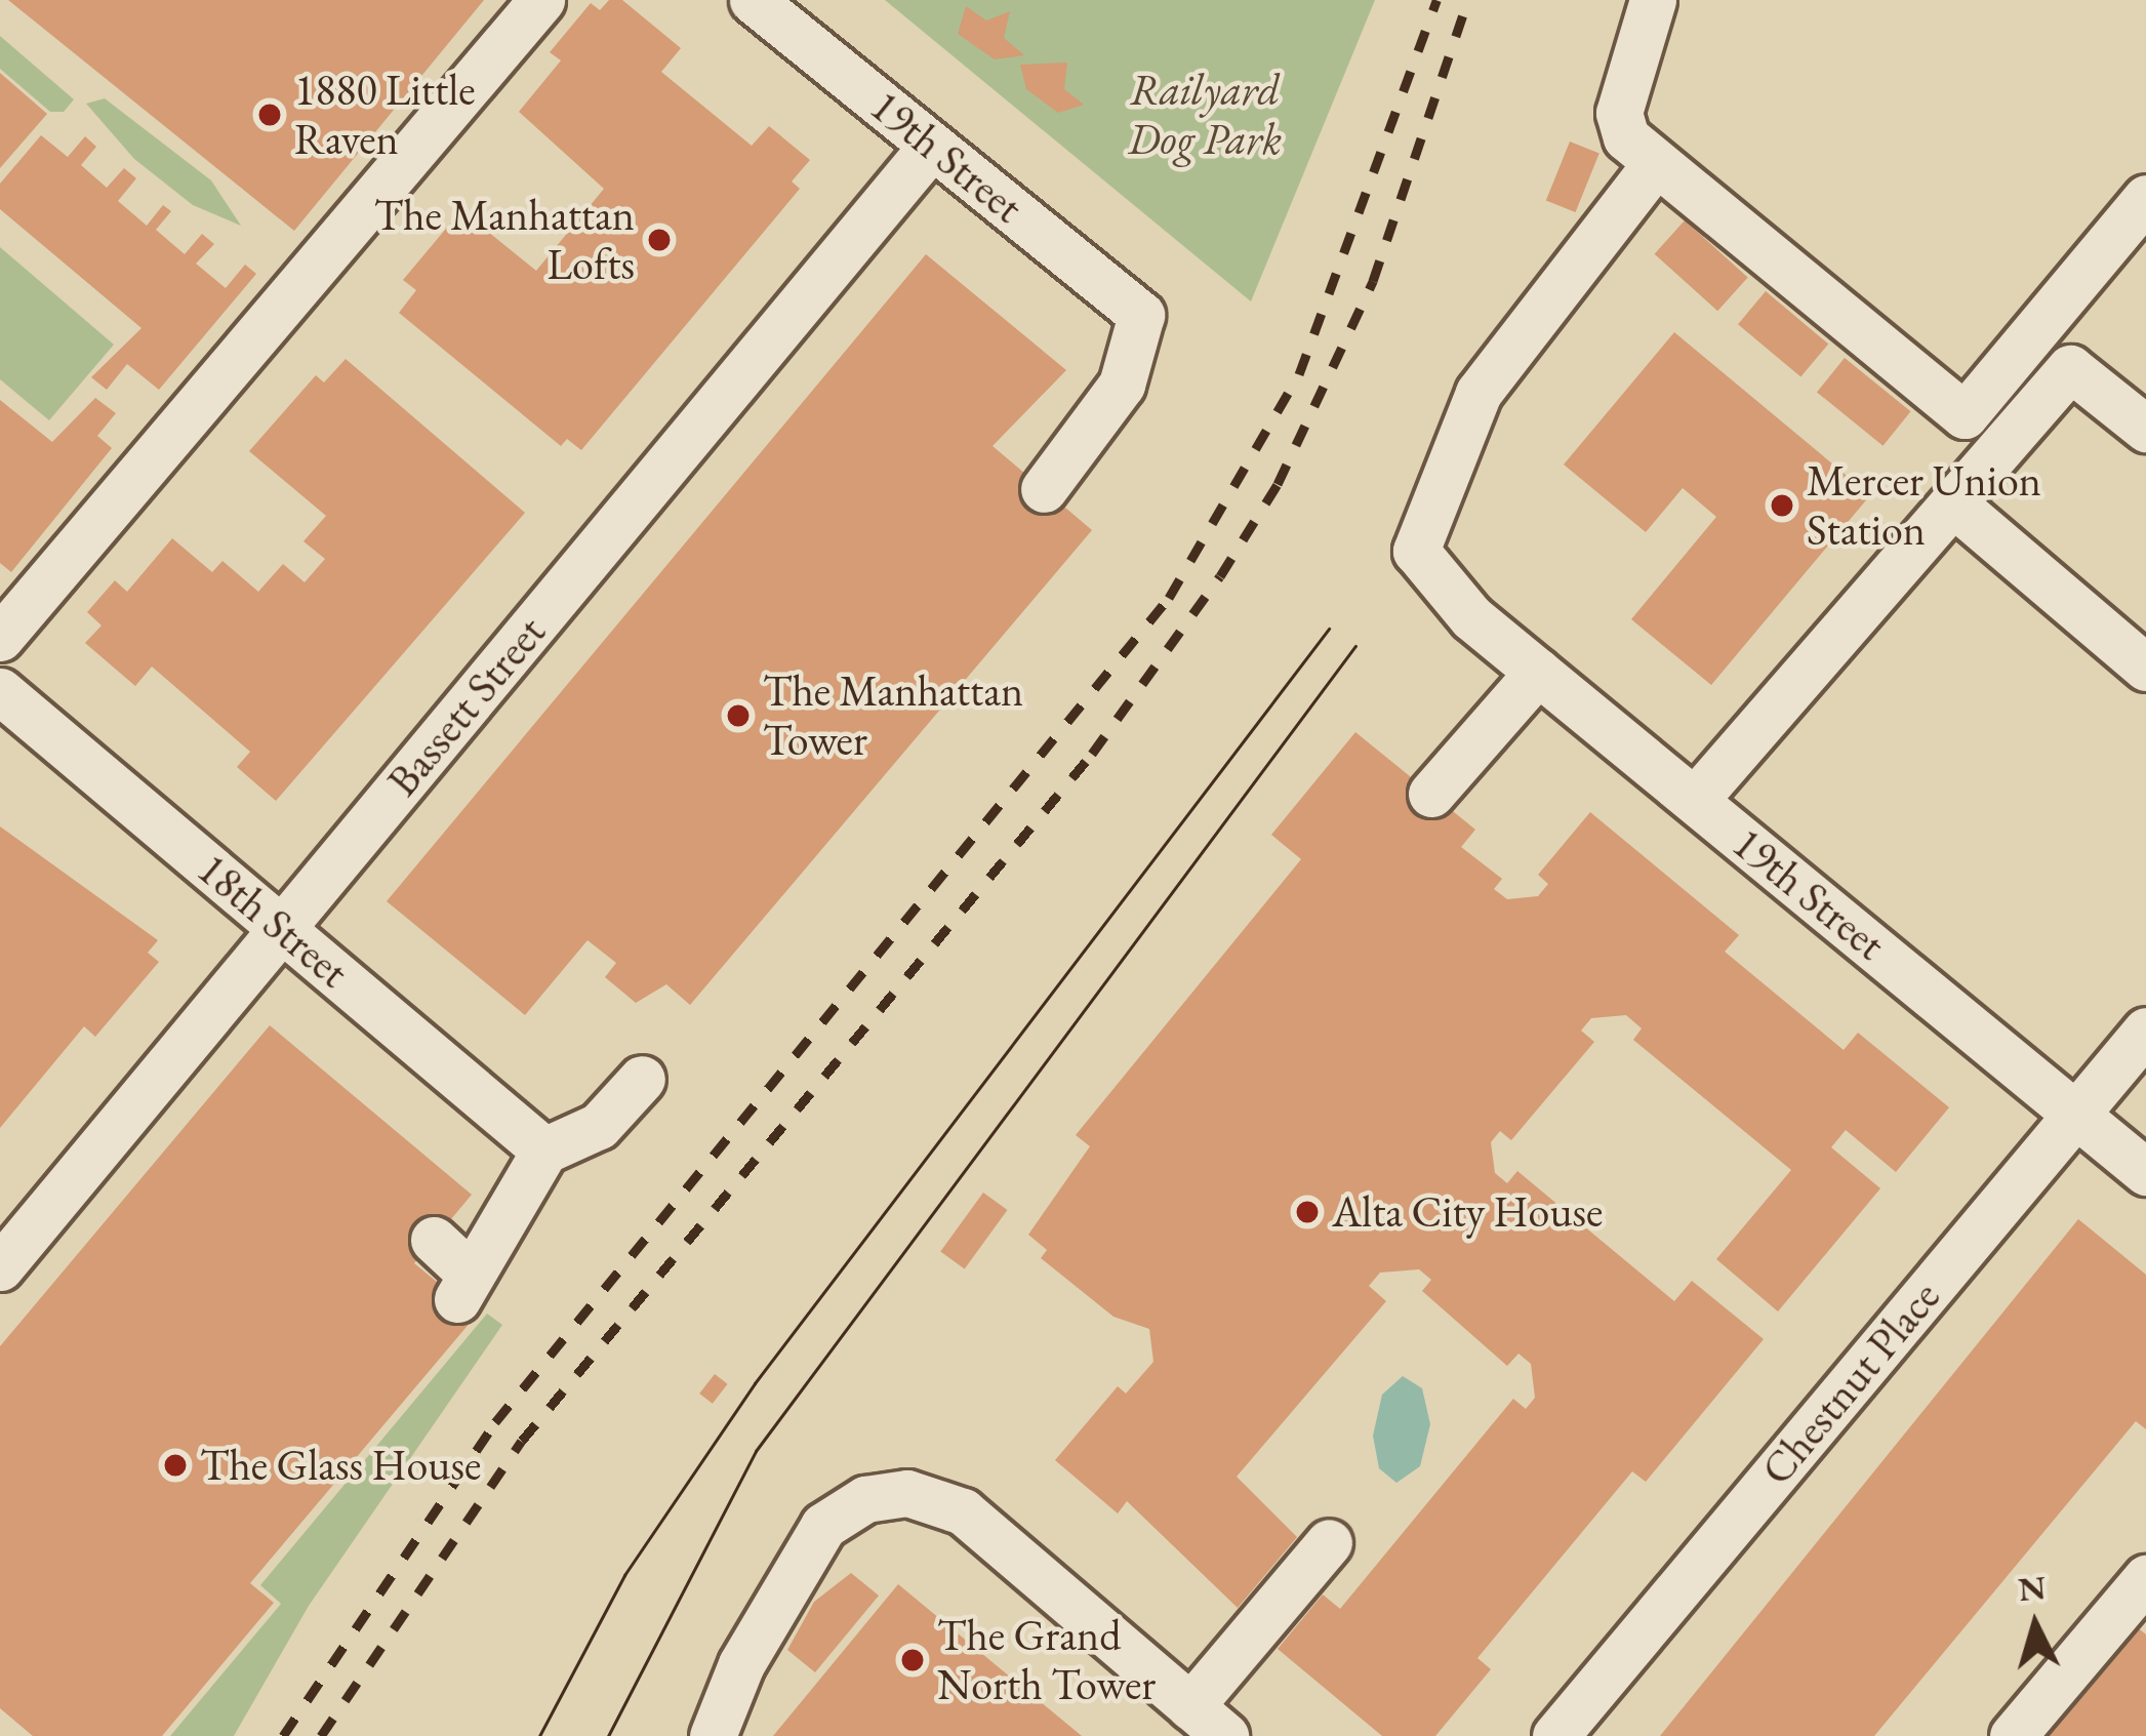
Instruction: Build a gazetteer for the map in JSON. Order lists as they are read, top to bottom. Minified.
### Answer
{"streets":{"street":["19th Street","Bassett Street","18th Street","Chestnut Place"]},"crossings":[["19th Street","Bassett Street"],["19th Street","Chestnut Place"],["Bassett Street","18th Street"]],"parks":["Railyard Dog Park"],"places":["1880 Little Raven","The Manhattan Lofts","Mercer Union Station","The Manhattan Tower","Alta City House","The Glass House","The Grand North Tower"],"north":"top"}
